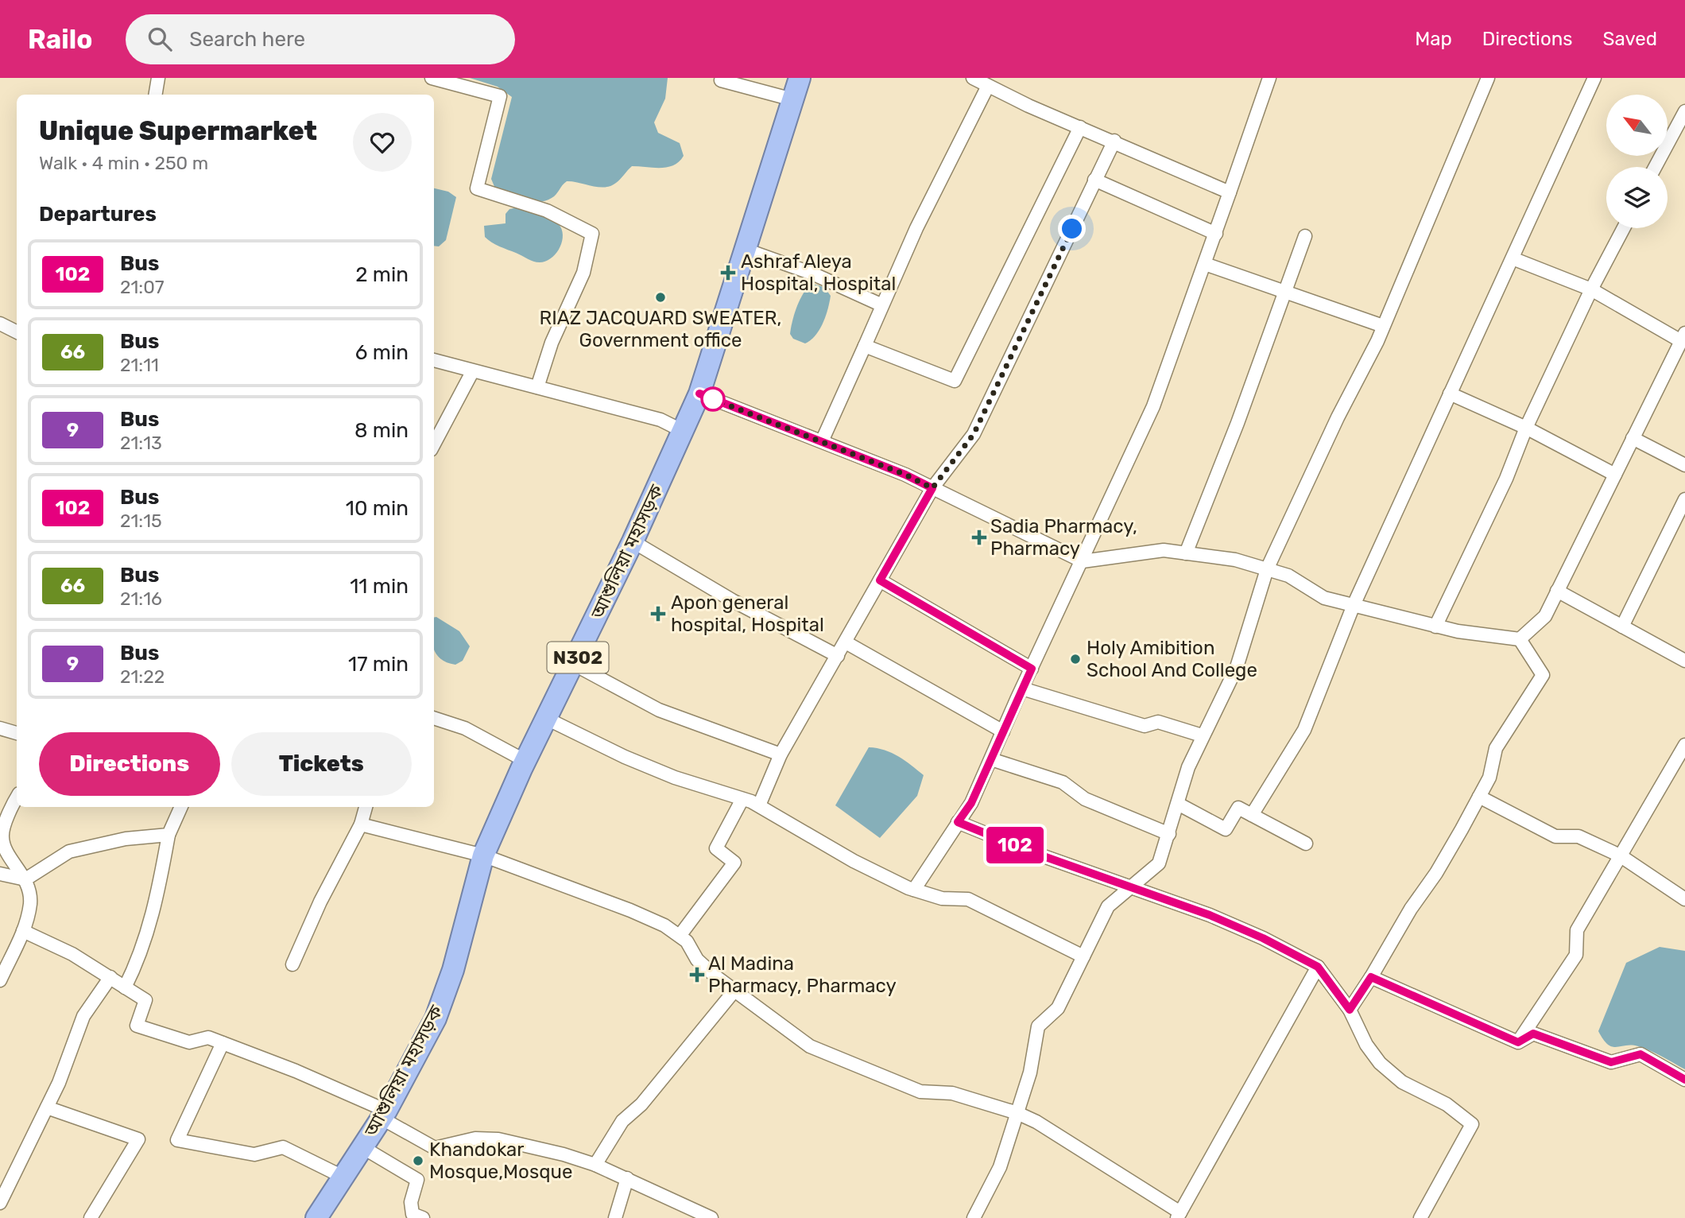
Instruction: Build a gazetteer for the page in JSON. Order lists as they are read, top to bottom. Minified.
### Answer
{"streets":{"highway":["আশুলিয়া মহাসড়ক","N302"]},"places":{"health":["Ashraf Aleya Hospital, Hospital","Sadia Pharmacy, Pharmacy","Apon general hospital, Hospital","Al Madina Pharmacy, Pharmacy"],"other":["RIAZ JACQUARD SWEATER, Government office","Holy Amibition School And College","Khandokar Mosque,Mosque"]},"lines":["bus line 102"],"north":"top left","page":{"header":"Railo","search":"Search here","nav":["Map","Directions","Saved"],"on_map":"102","heading":[["Unique Supermarket","Walk · 4 min · 250 m"],"Departures"],"list":[{"mark":"102","name":"Bus","note":"21:07","value":"2 min"},{"mark":"66","name":"Bus","note":"21:11","value":"6 min"},{"mark":"9","name":"Bus","note":"21:13","value":"8 min"},{"mark":"102","name":"Bus","note":"21:15","value":"10 min"},{"mark":"66","name":"Bus","note":"21:16","value":"11 min"},{"mark":"9","name":"Bus","note":"21:22","value":"17 min"}],"buttons":["Directions","Tickets"]}}
